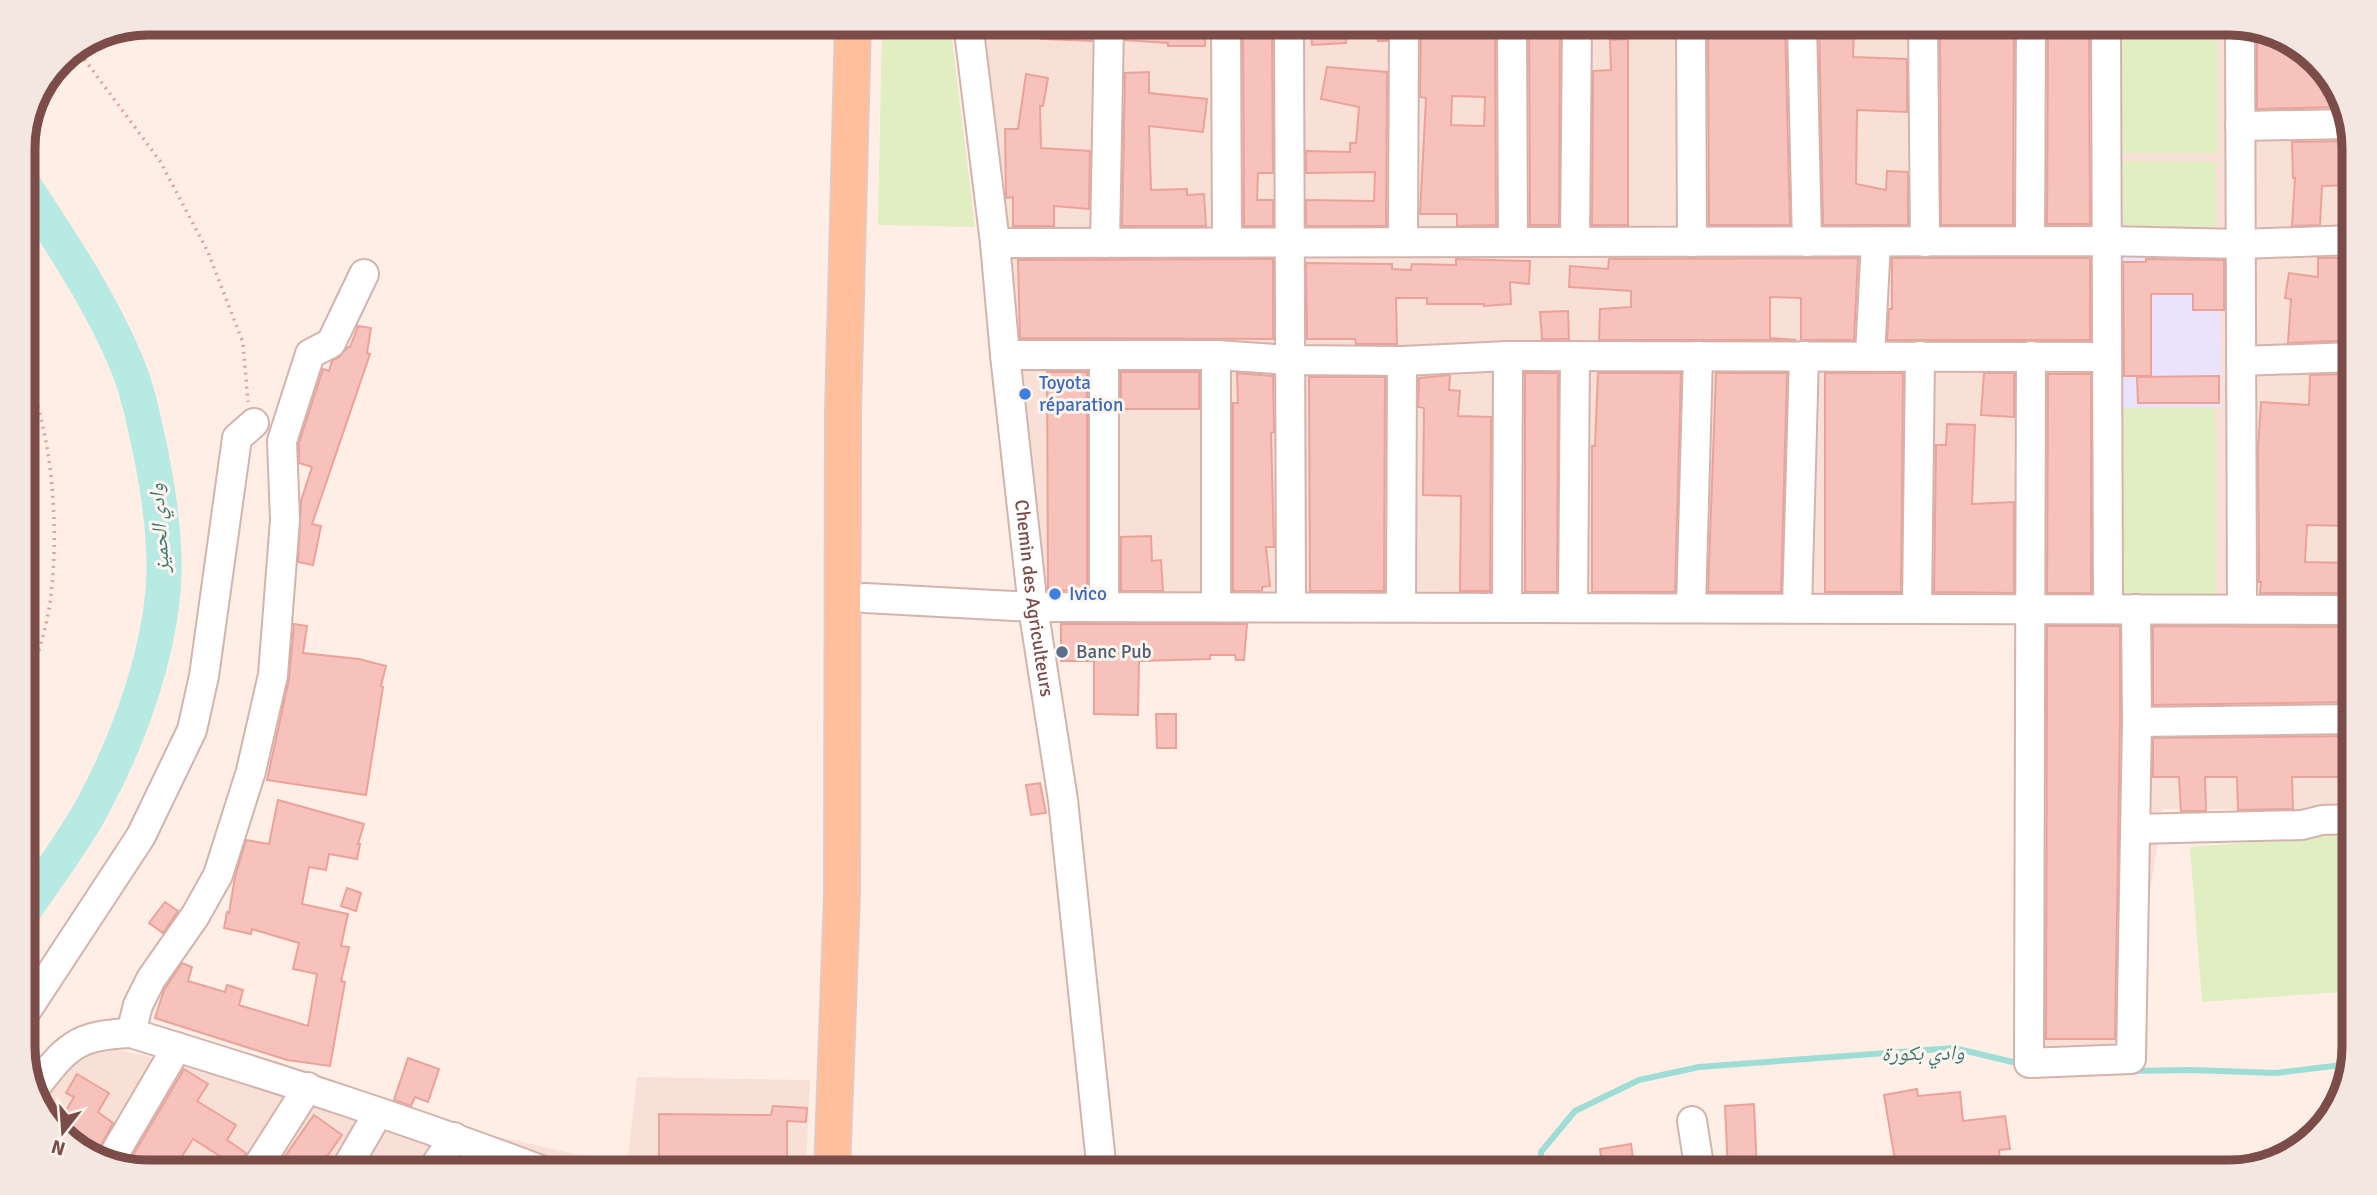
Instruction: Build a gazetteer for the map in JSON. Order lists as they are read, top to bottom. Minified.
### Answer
{"streets":{"street":["Chemin des Agriculteurs"]},"water":["وادي الحميز","وادي بكورة"],"places":["Toyota réparation","Ivico","Banc Pub"],"north":"bottom"}
